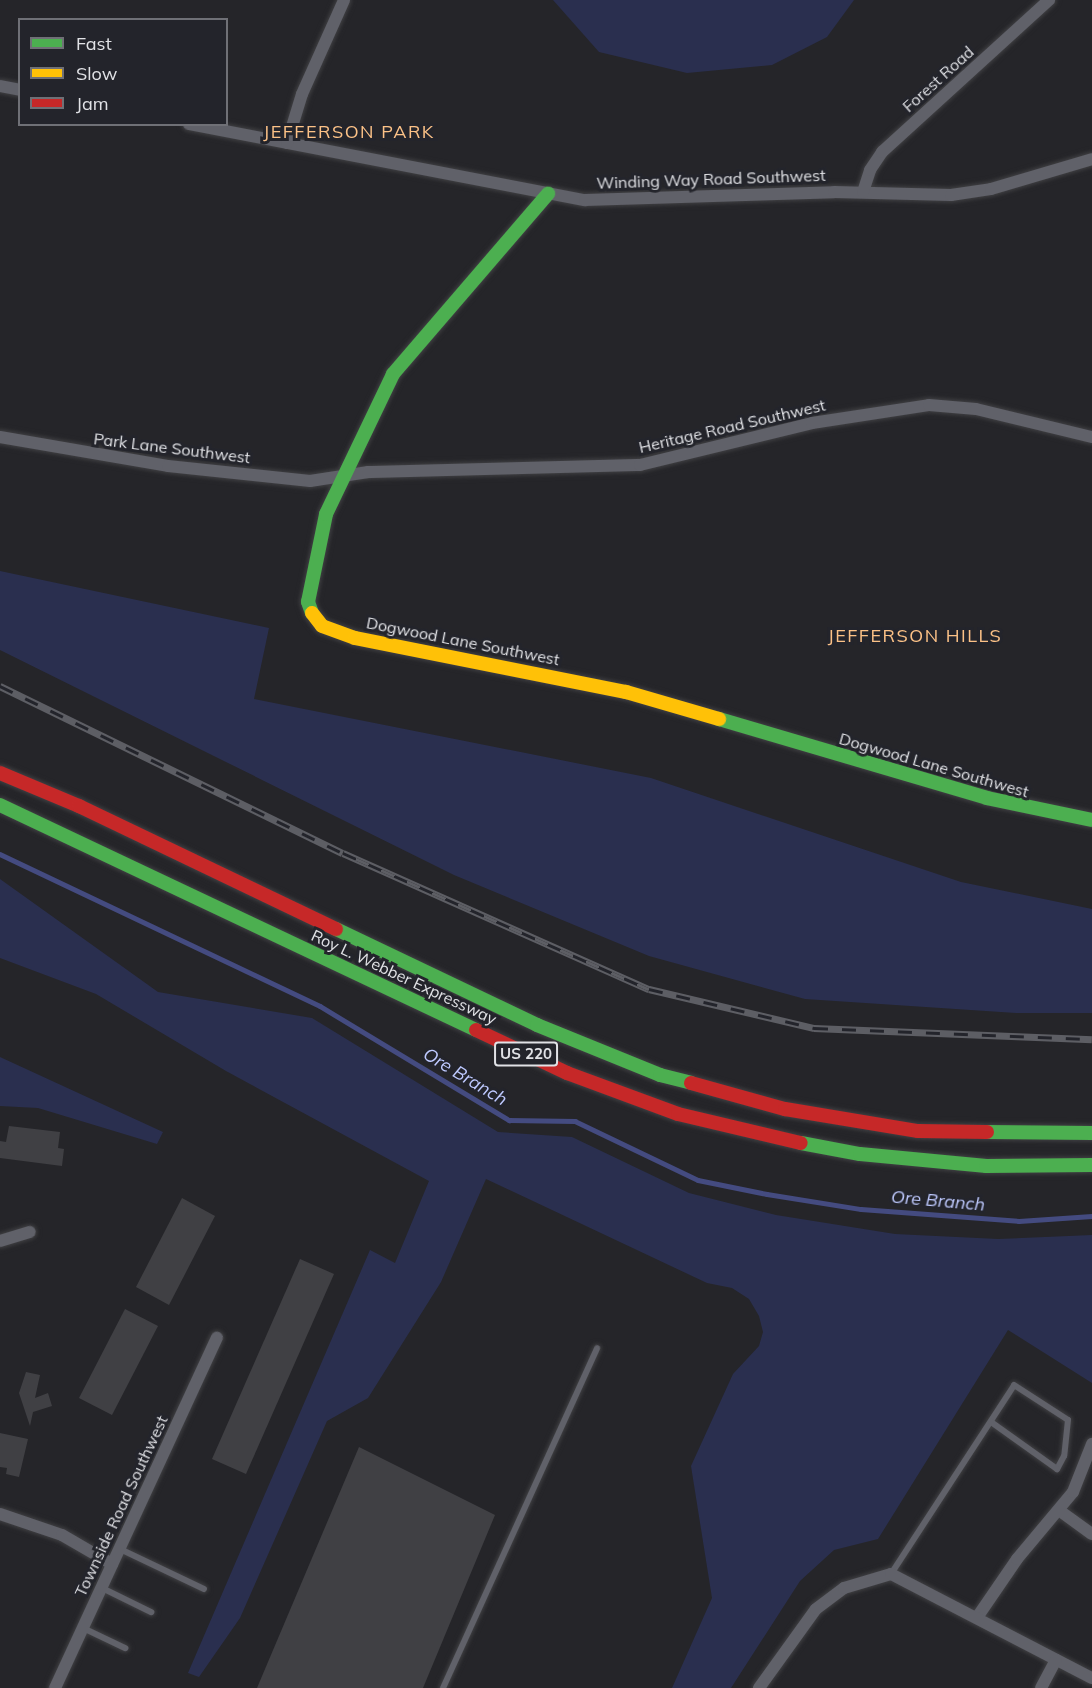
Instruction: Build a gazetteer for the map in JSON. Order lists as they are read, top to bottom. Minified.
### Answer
{"streets":{"main road":["Dogwood Lane Southwest","Roy L. Webber Expressway","US 220"],"street":["Forest Road","Winding Way Road Southwest","Heritage Road Southwest","Park Lane Southwest","Townside Road Southwest"]},"crossings":[["Forest Road","Winding Way Road Southwest"],["Winding Way Road Southwest","Dogwood Lane Southwest"],["Heritage Road Southwest","Park Lane Southwest"],["Heritage Road Southwest","Dogwood Lane Southwest"],["Park Lane Southwest","Dogwood Lane Southwest"]],"districts":["JEFFERSON PARK","JEFFERSON HILLS"],"water":["Ore Branch"],"legend":["Fast","Slow","Jam"]}
